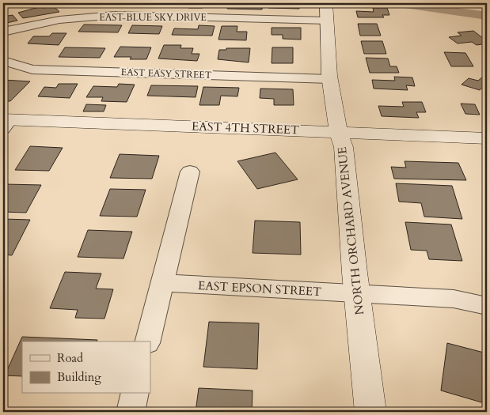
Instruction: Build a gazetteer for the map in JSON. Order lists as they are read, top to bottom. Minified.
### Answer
{"streets":{"street":["EAST BLUE SKY DRIVE","EAST EASY STREET","EAST 4TH STREET","NORTH ORCHARD AVENUE","EAST EPSON STREET"]},"crossings":[["EAST BLUE SKY DRIVE","NORTH ORCHARD AVENUE"],["EAST EASY STREET","NORTH ORCHARD AVENUE"],["EAST 4TH STREET","NORTH ORCHARD AVENUE"],["NORTH ORCHARD AVENUE","EAST EPSON STREET"]],"legend":["Road","Building"]}
